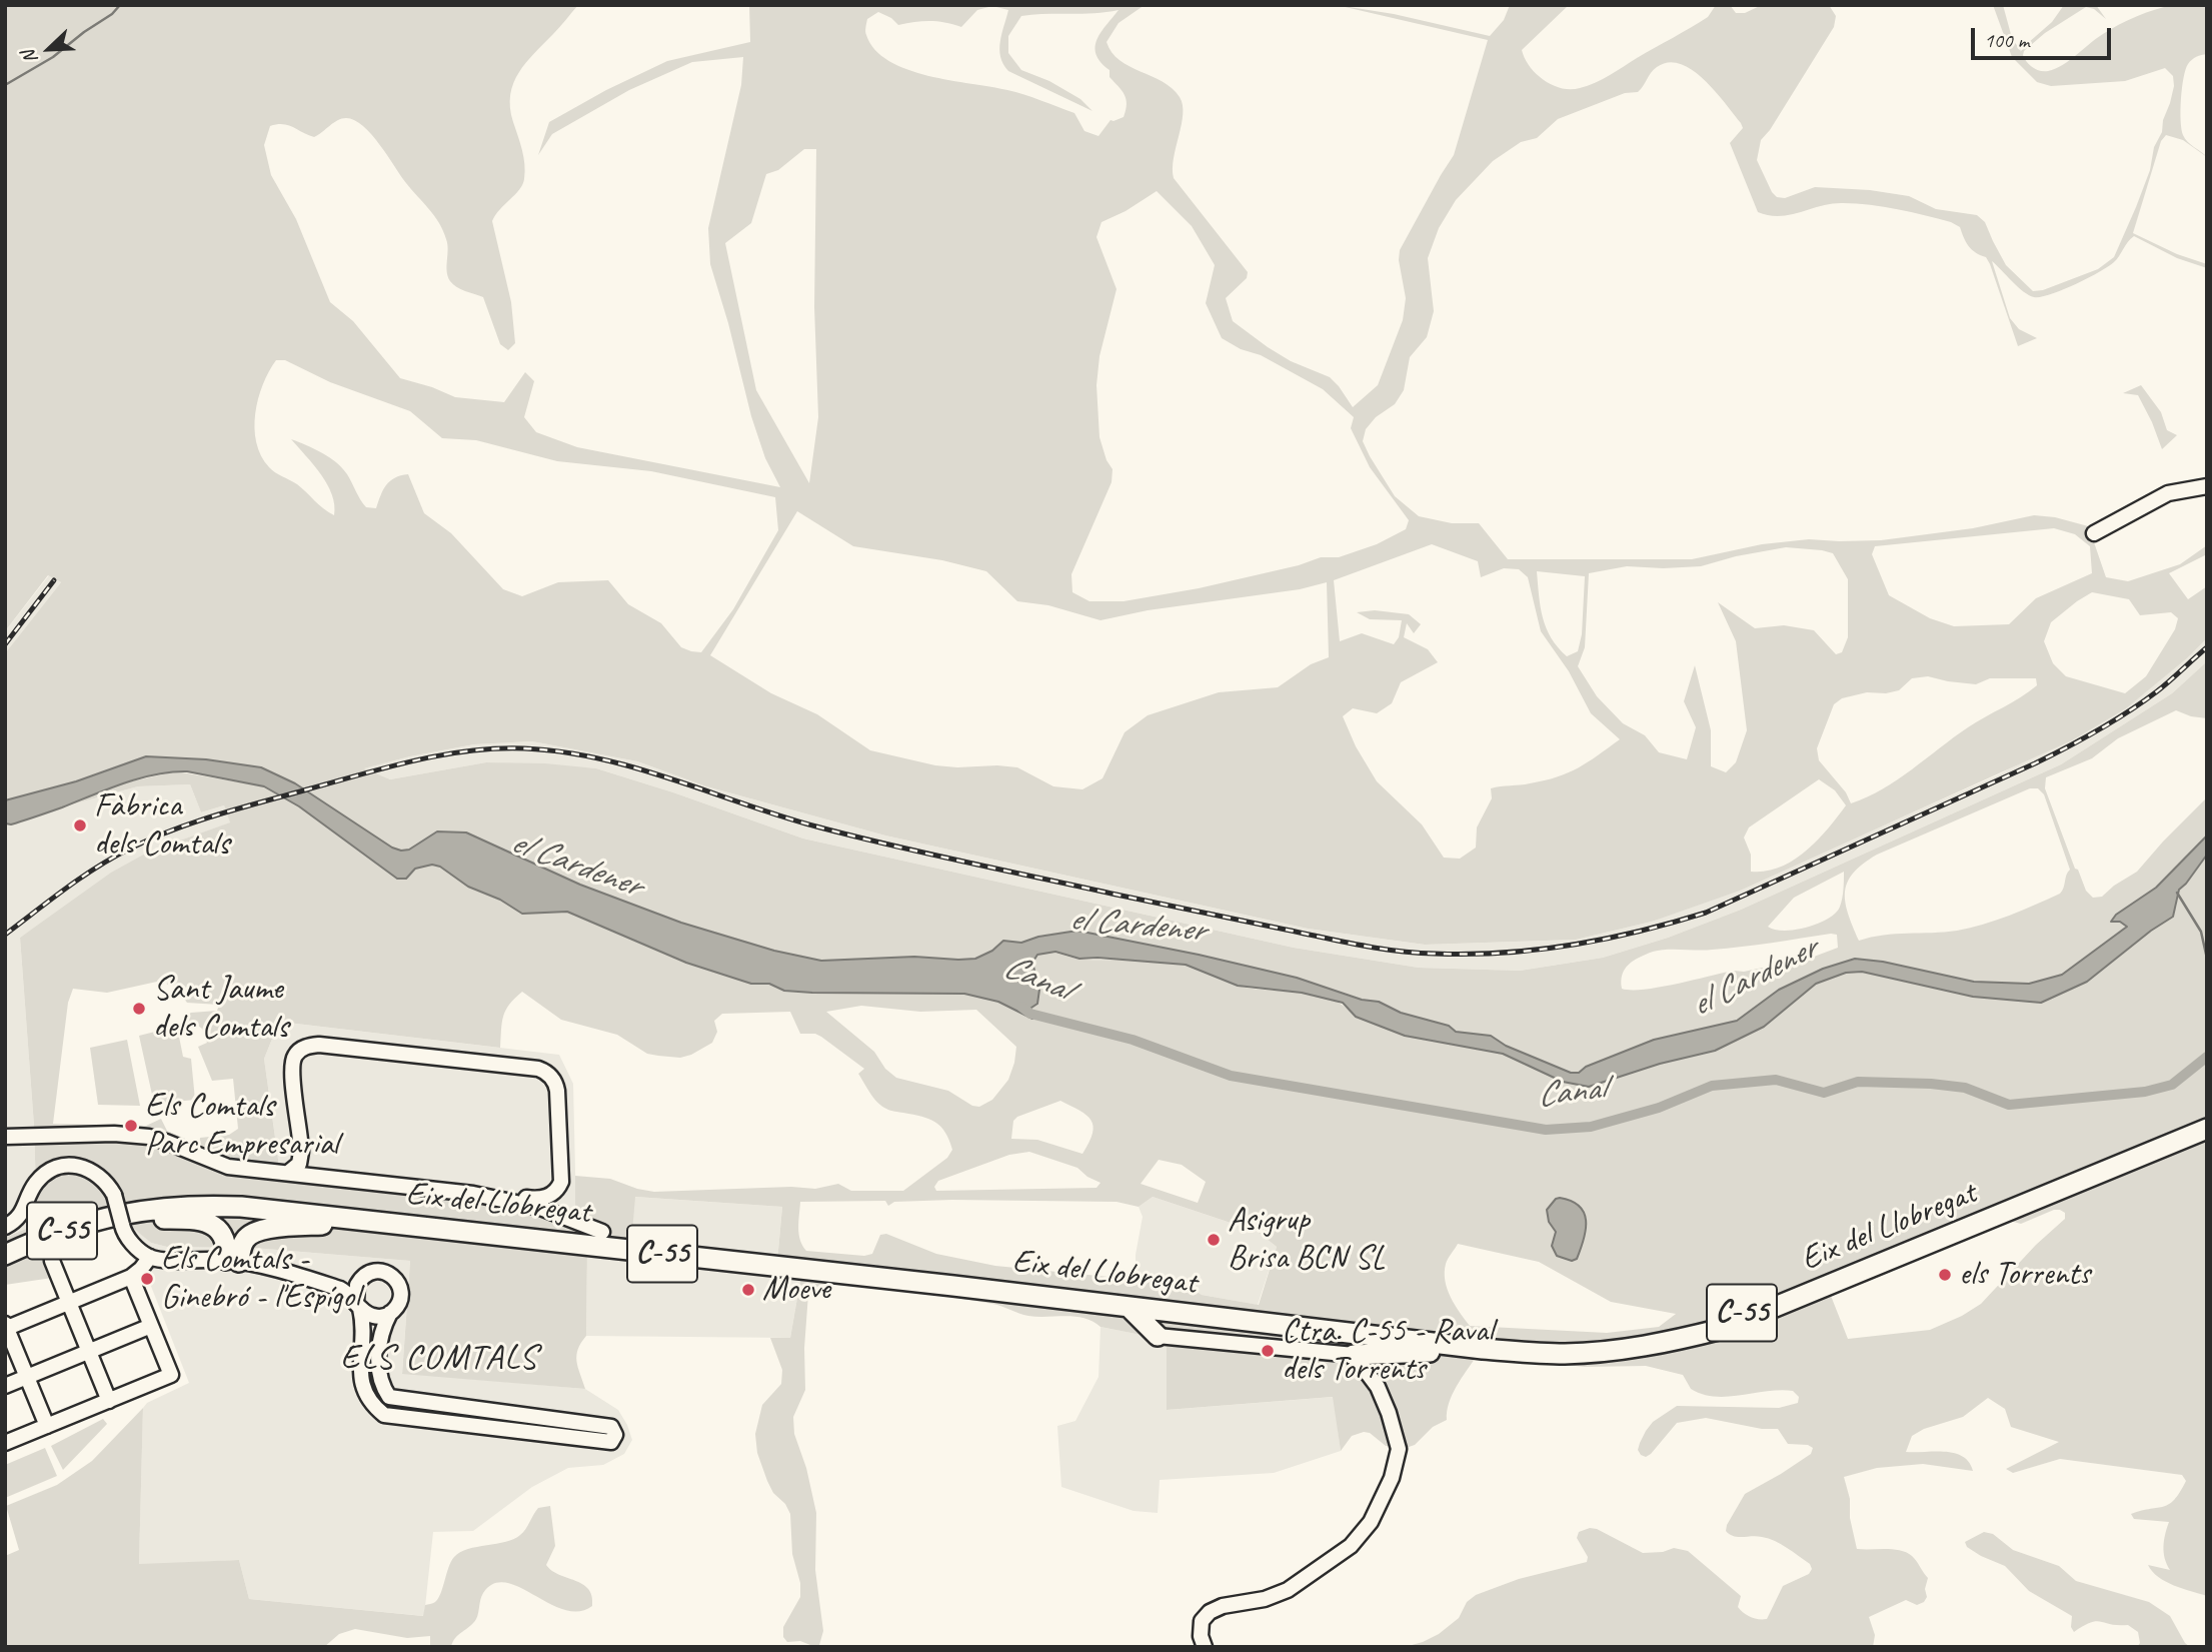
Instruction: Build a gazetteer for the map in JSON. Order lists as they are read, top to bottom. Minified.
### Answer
{"streets":{"highway":["Eix del Llobregat","C-55"]},"districts":["ELS COMTALS"],"water":["el Cardener","Canal"],"places":["Fàbrica dels Comtals","Sant Jaume dels Comtals","Els Comtals Parc Empresarial","Asigrup Brisa BCN SL","els Torrents","Els Comtals - Ginebró - l'Espígol","Moeve","Ctra. C-55 - Raval dels Torrents"],"scale_bar":"100 m","north":"bottom left"}
